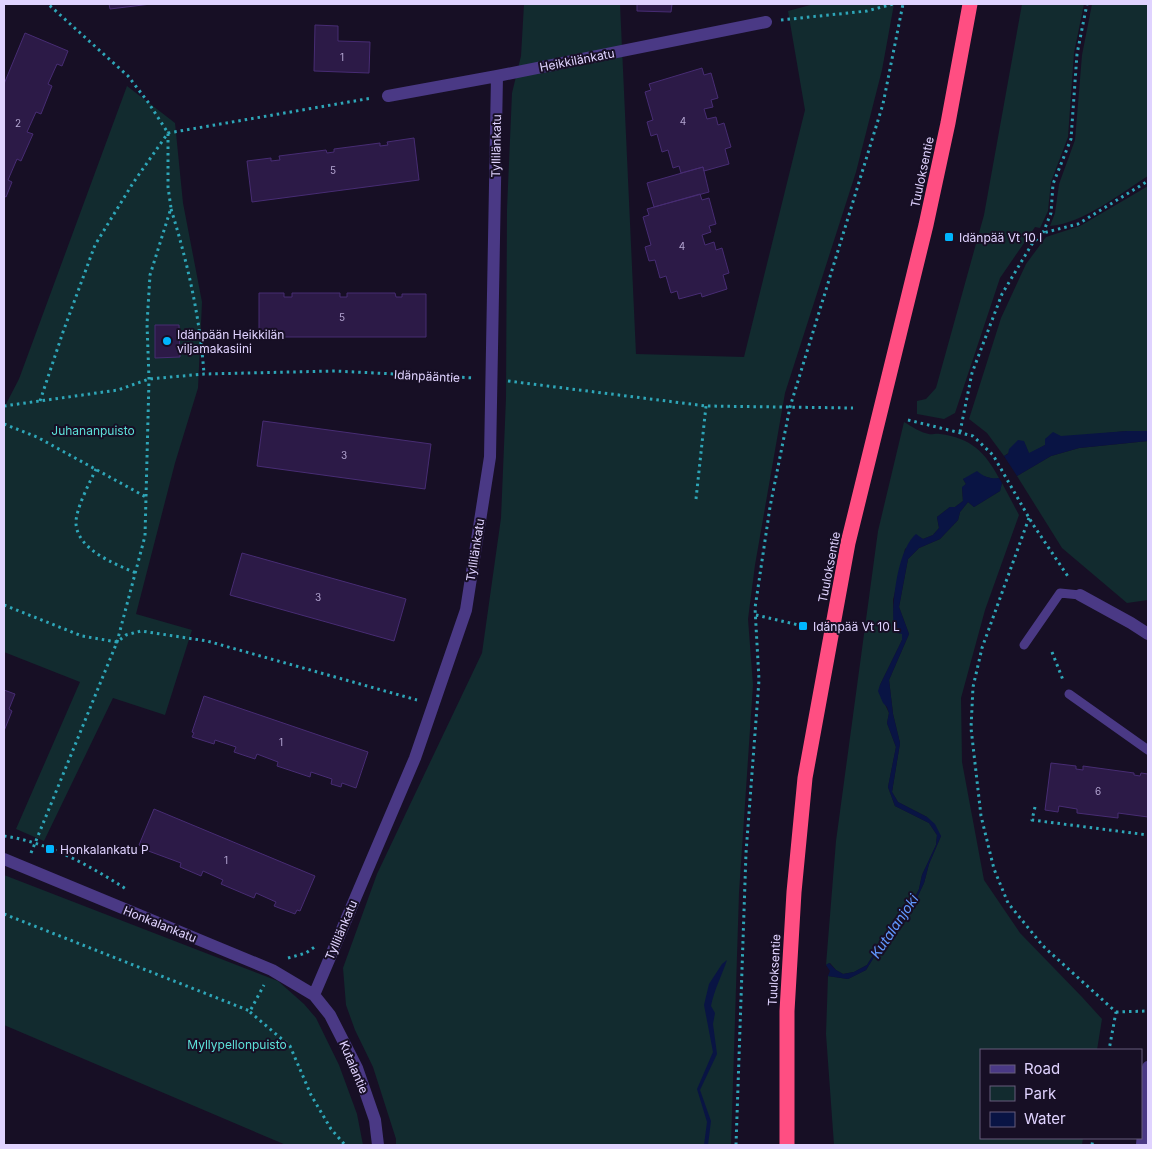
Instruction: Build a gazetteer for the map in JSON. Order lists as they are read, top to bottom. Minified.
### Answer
{"streets":{"highway":["Tuuloksentie"],"street":["Heikkilänkatu","Tyllilänkatu","Honkalankatu","Kutalantie"],"path":["Idänpääntie"]},"crossings":[["Heikkilänkatu","Tyllilänkatu"],["Tyllilänkatu","Idänpääntie"],["Tyllilänkatu","Honkalankatu"],["Tyllilänkatu","Kutalantie"],["Honkalankatu","Kutalantie"]],"water":["Kutalanjoki"],"parks":["Juhananpuisto","Myllypellonpuisto"],"places":{"transit":["Idänpää Vt 10 I","Idänpää Vt 10 L","Honkalankatu P"],"other":["Idänpään Heikkilän viljamakasiini"]},"house_numbers":["1","4","2","5","4","5","3","3","1","6","1"],"legend":["Road","Park","Water"]}
